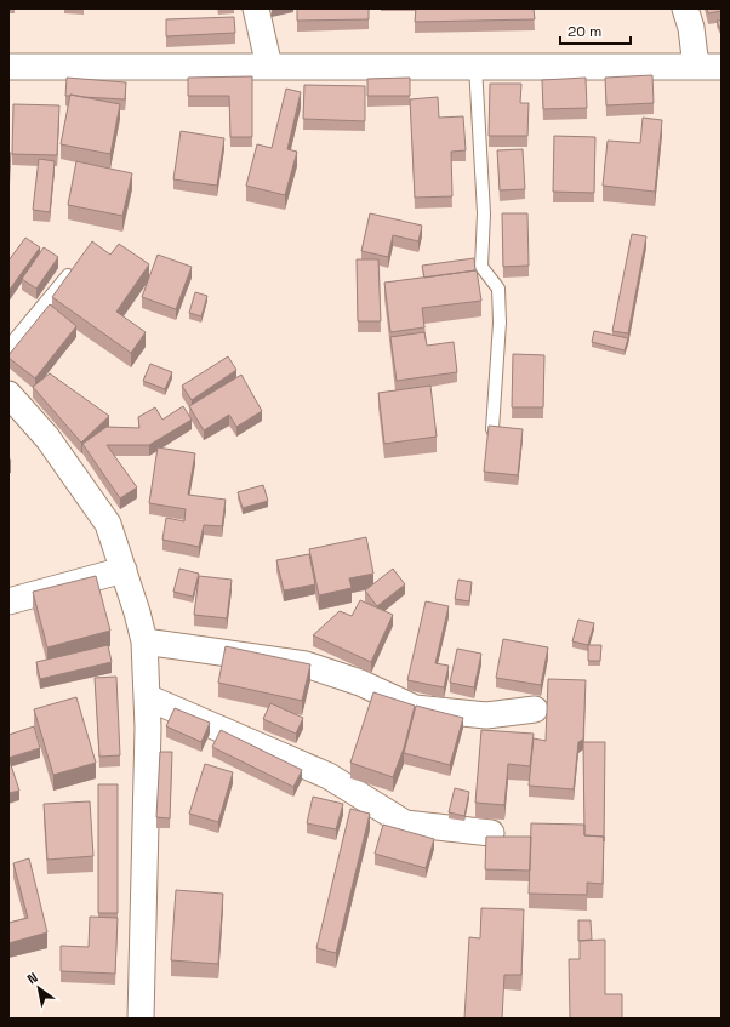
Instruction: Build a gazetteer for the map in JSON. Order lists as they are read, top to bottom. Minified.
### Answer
{"scale_bar":"20 m","north":"top left"}
